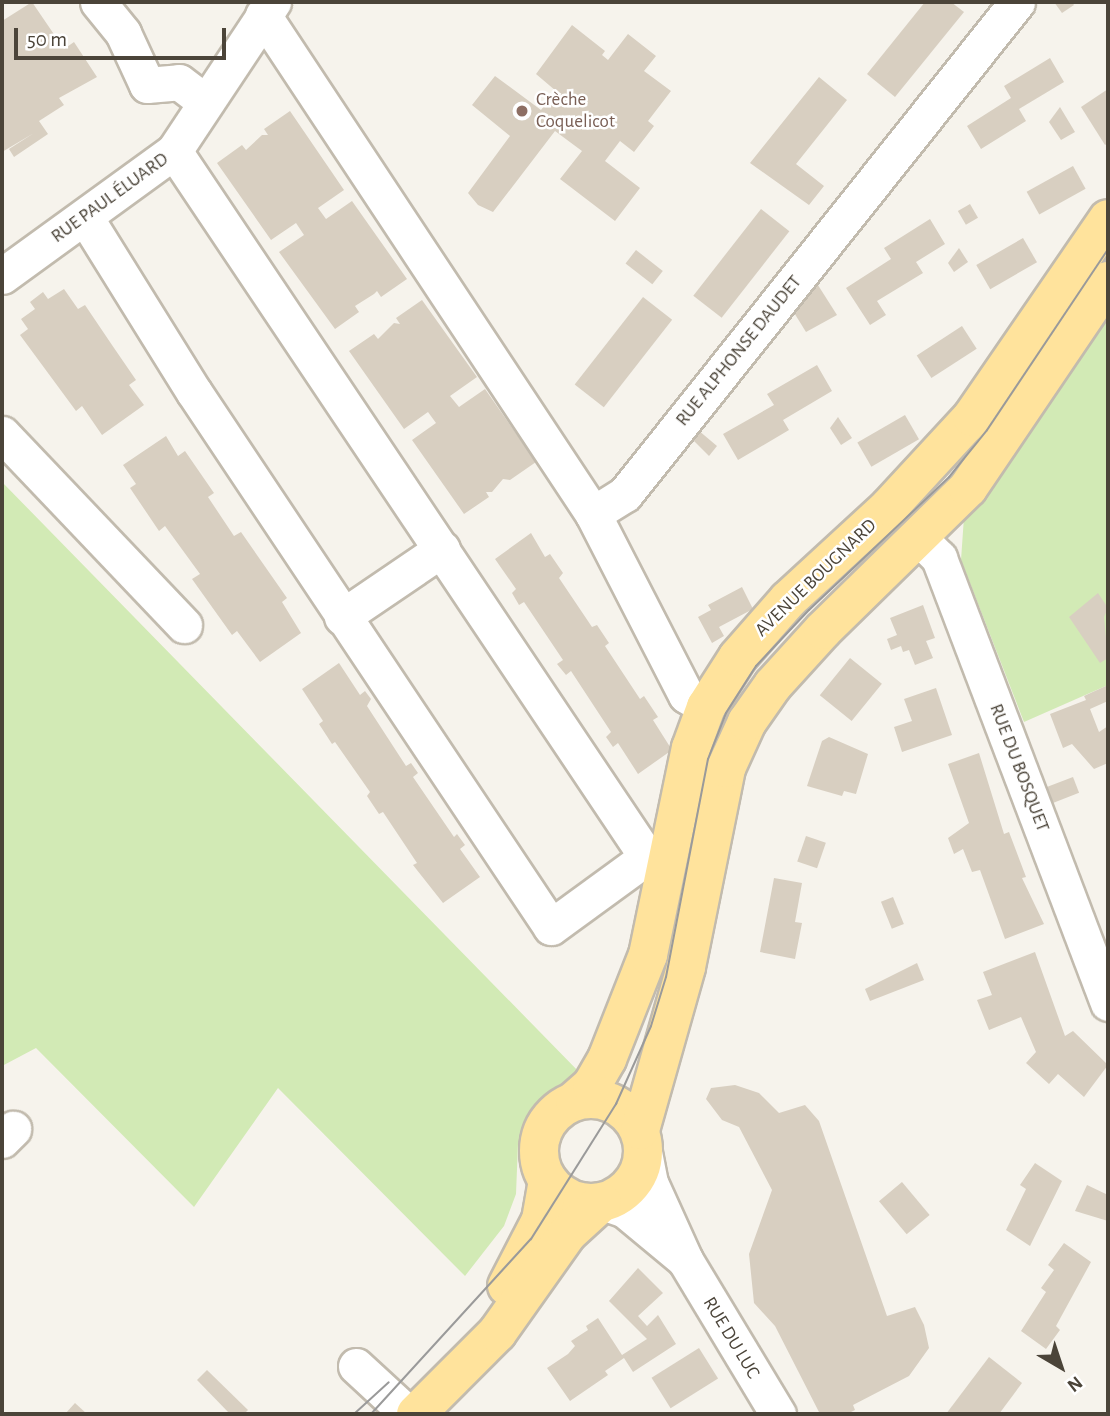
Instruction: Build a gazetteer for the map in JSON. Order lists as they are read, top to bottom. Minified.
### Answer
{"streets":{"main road":["AVENUE BOUGNARD"],"street":["RUE PAUL ÉLUARD","RUE ALPHONSE DAUDET","RUE DU BOSQUET","RUE DU LUC"]},"crossings":[["AVENUE BOUGNARD","RUE DU BOSQUET"],["AVENUE BOUGNARD","RUE DU LUC"]],"places":["Crèche Coquelicot"],"scale_bar":"50 m","north":"bottom right"}
